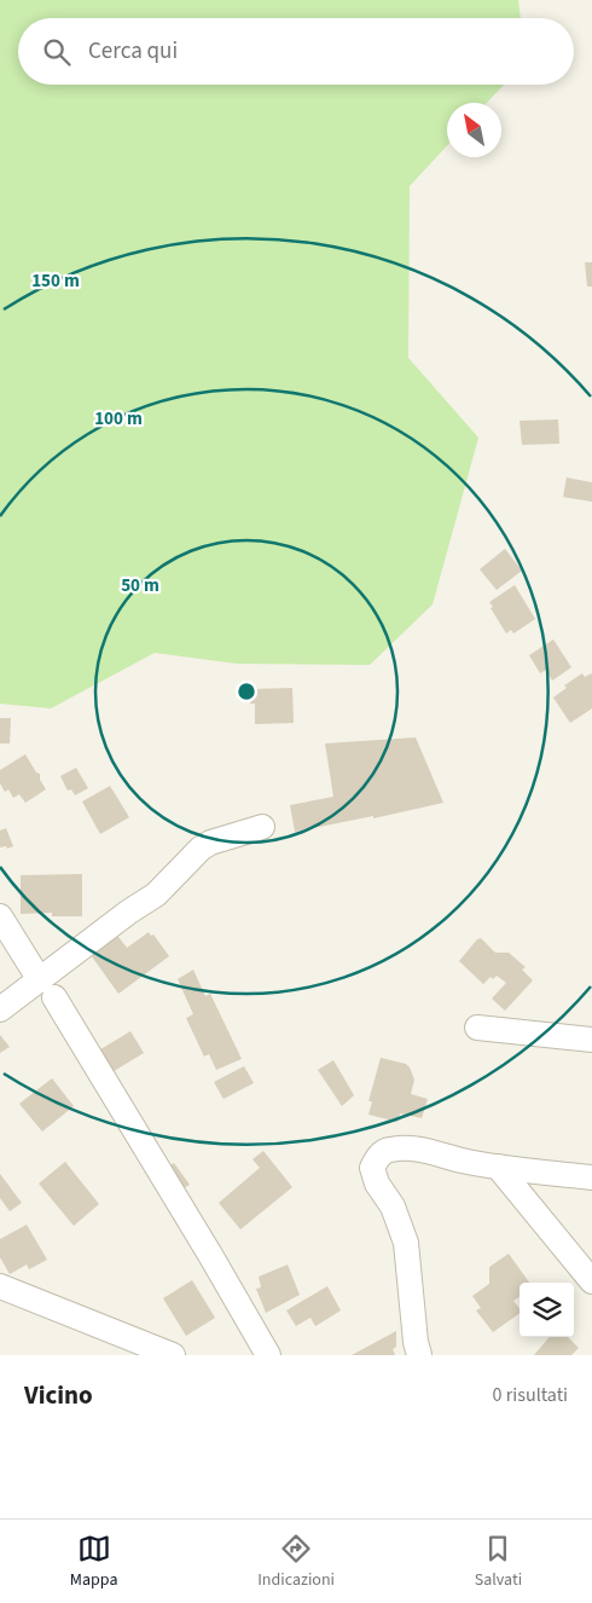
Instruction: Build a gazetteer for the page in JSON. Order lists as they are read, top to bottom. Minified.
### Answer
{"north":"top left","page":{"search":"Cerca qui","heading":["Vicino","0 risultati"],"nav":["Mappa","Indicazioni","Salvati"]},"rings":["150 m","100 m","50 m"]}
